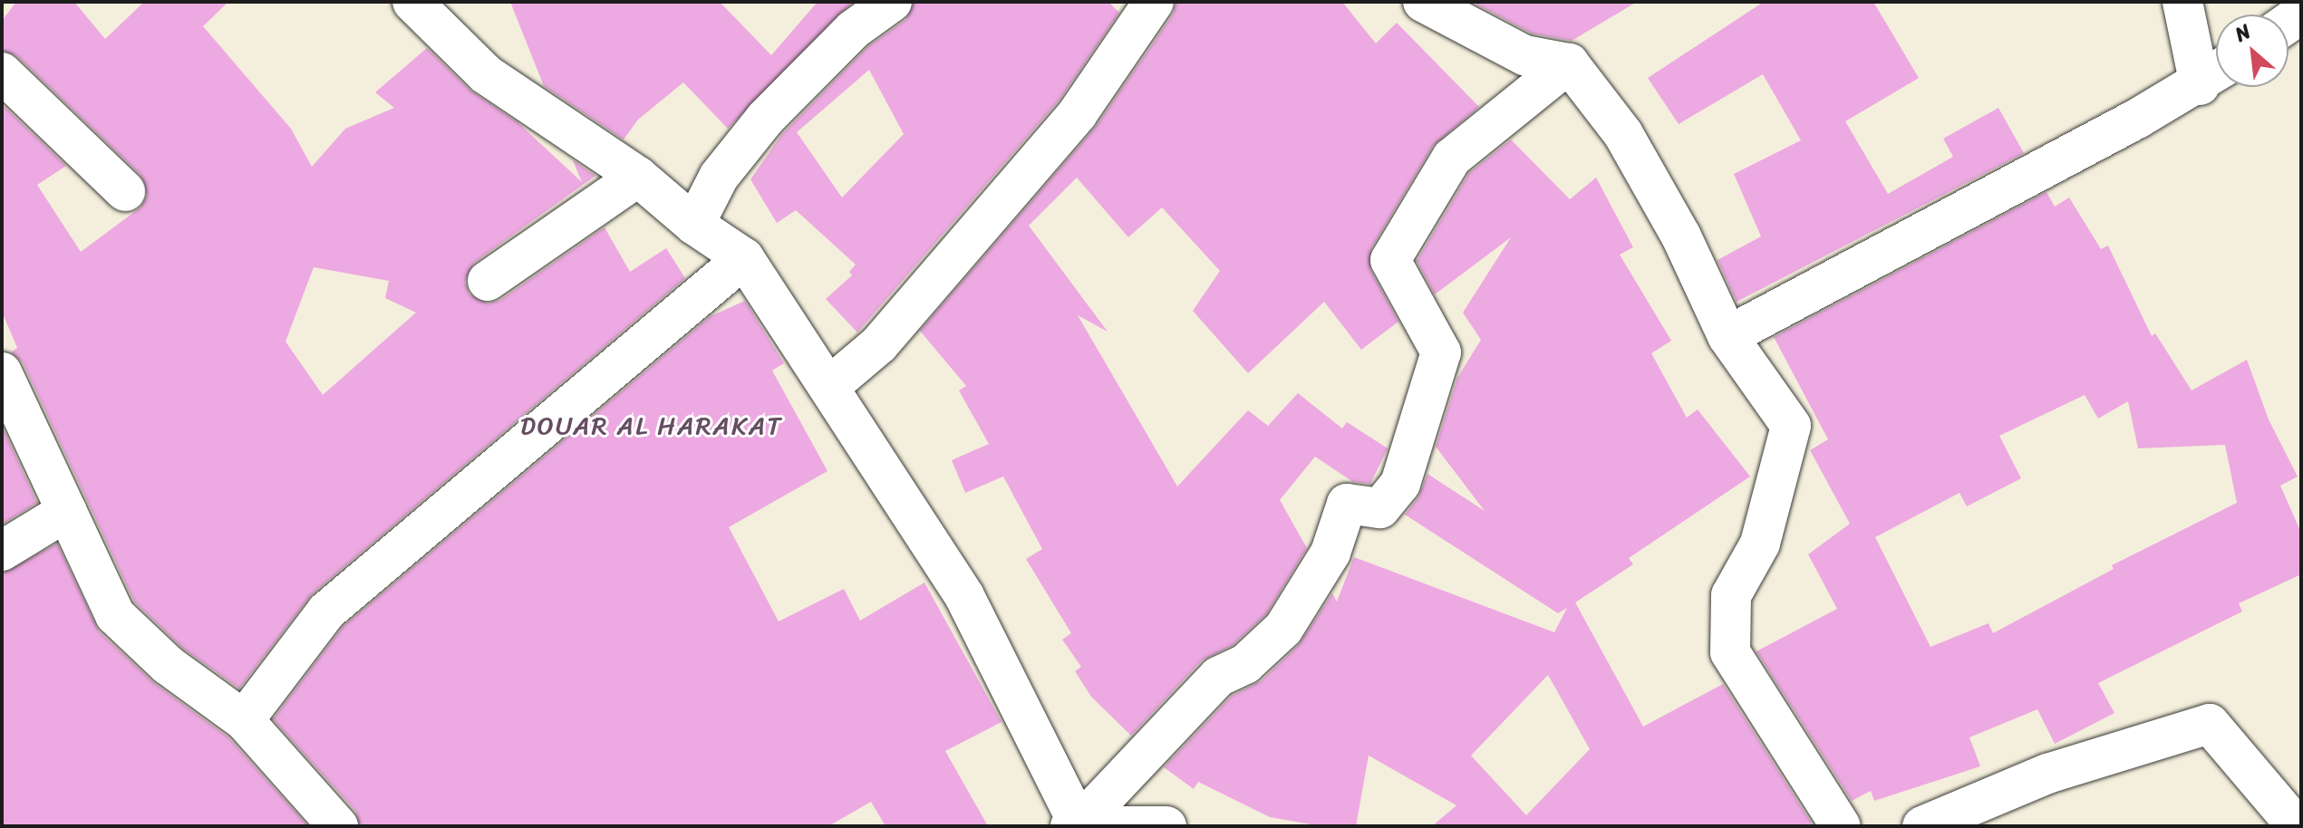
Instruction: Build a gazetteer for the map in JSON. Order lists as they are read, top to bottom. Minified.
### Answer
{"districts":["DOUAR AL HARAKAT"],"north":"top left"}
